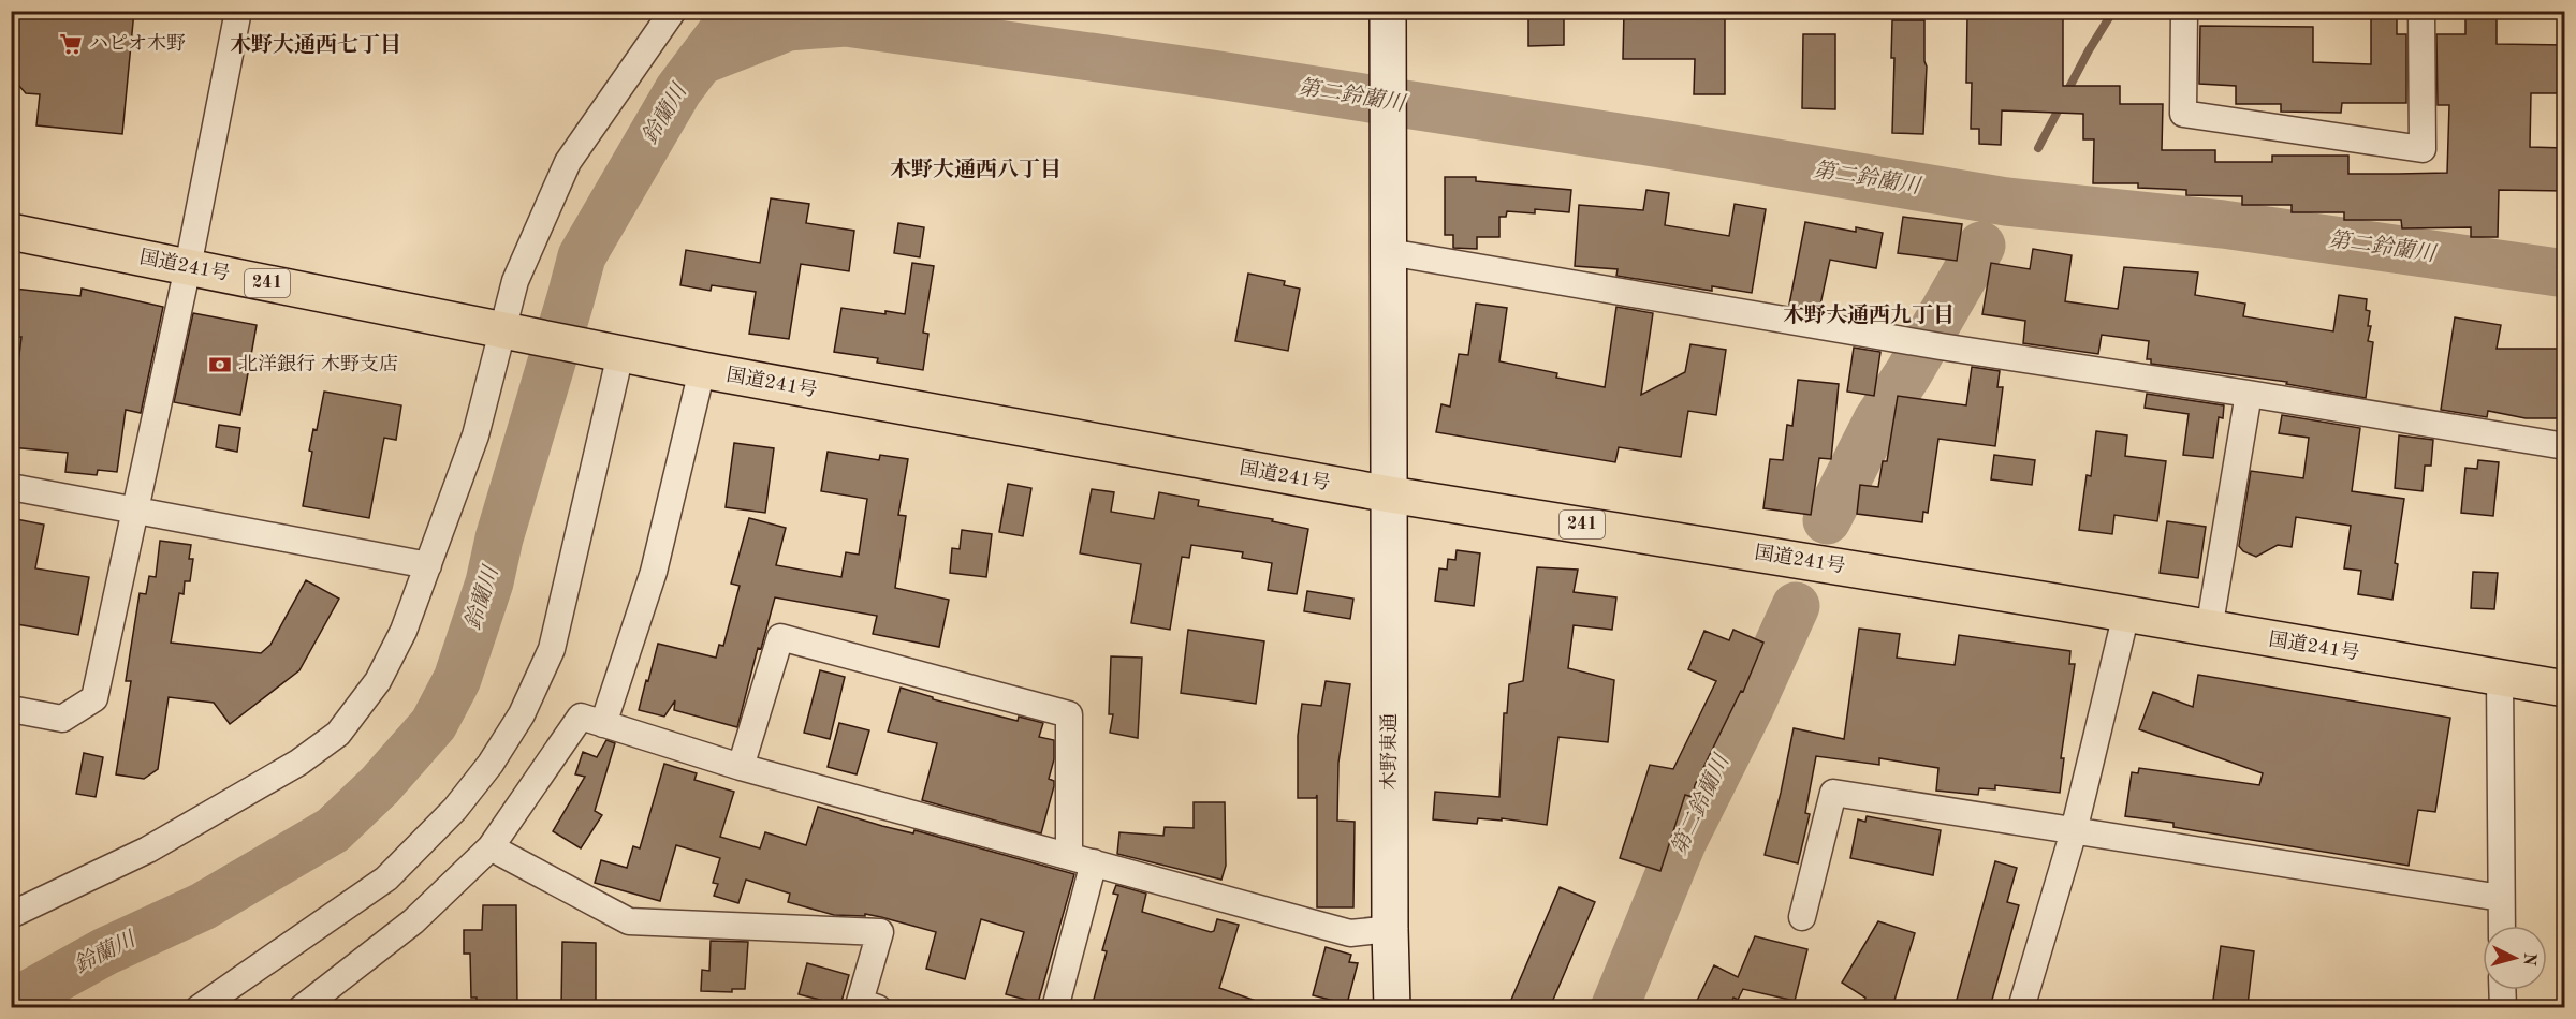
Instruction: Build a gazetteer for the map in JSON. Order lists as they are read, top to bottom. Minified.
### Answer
{"streets":{"highway":["国道241号","241"],"street":["木野東通"]},"crossings":[["国道241号","木野東通"]],"districts":["木野大通西七丁目","木野大通西八丁目","木野大通西九丁目"],"water":["第二鈴蘭川","鈴蘭川"],"places":{"supermarket":["ハピオ木野"],"bank":["北洋銀行 木野支店"]},"north":"right"}
